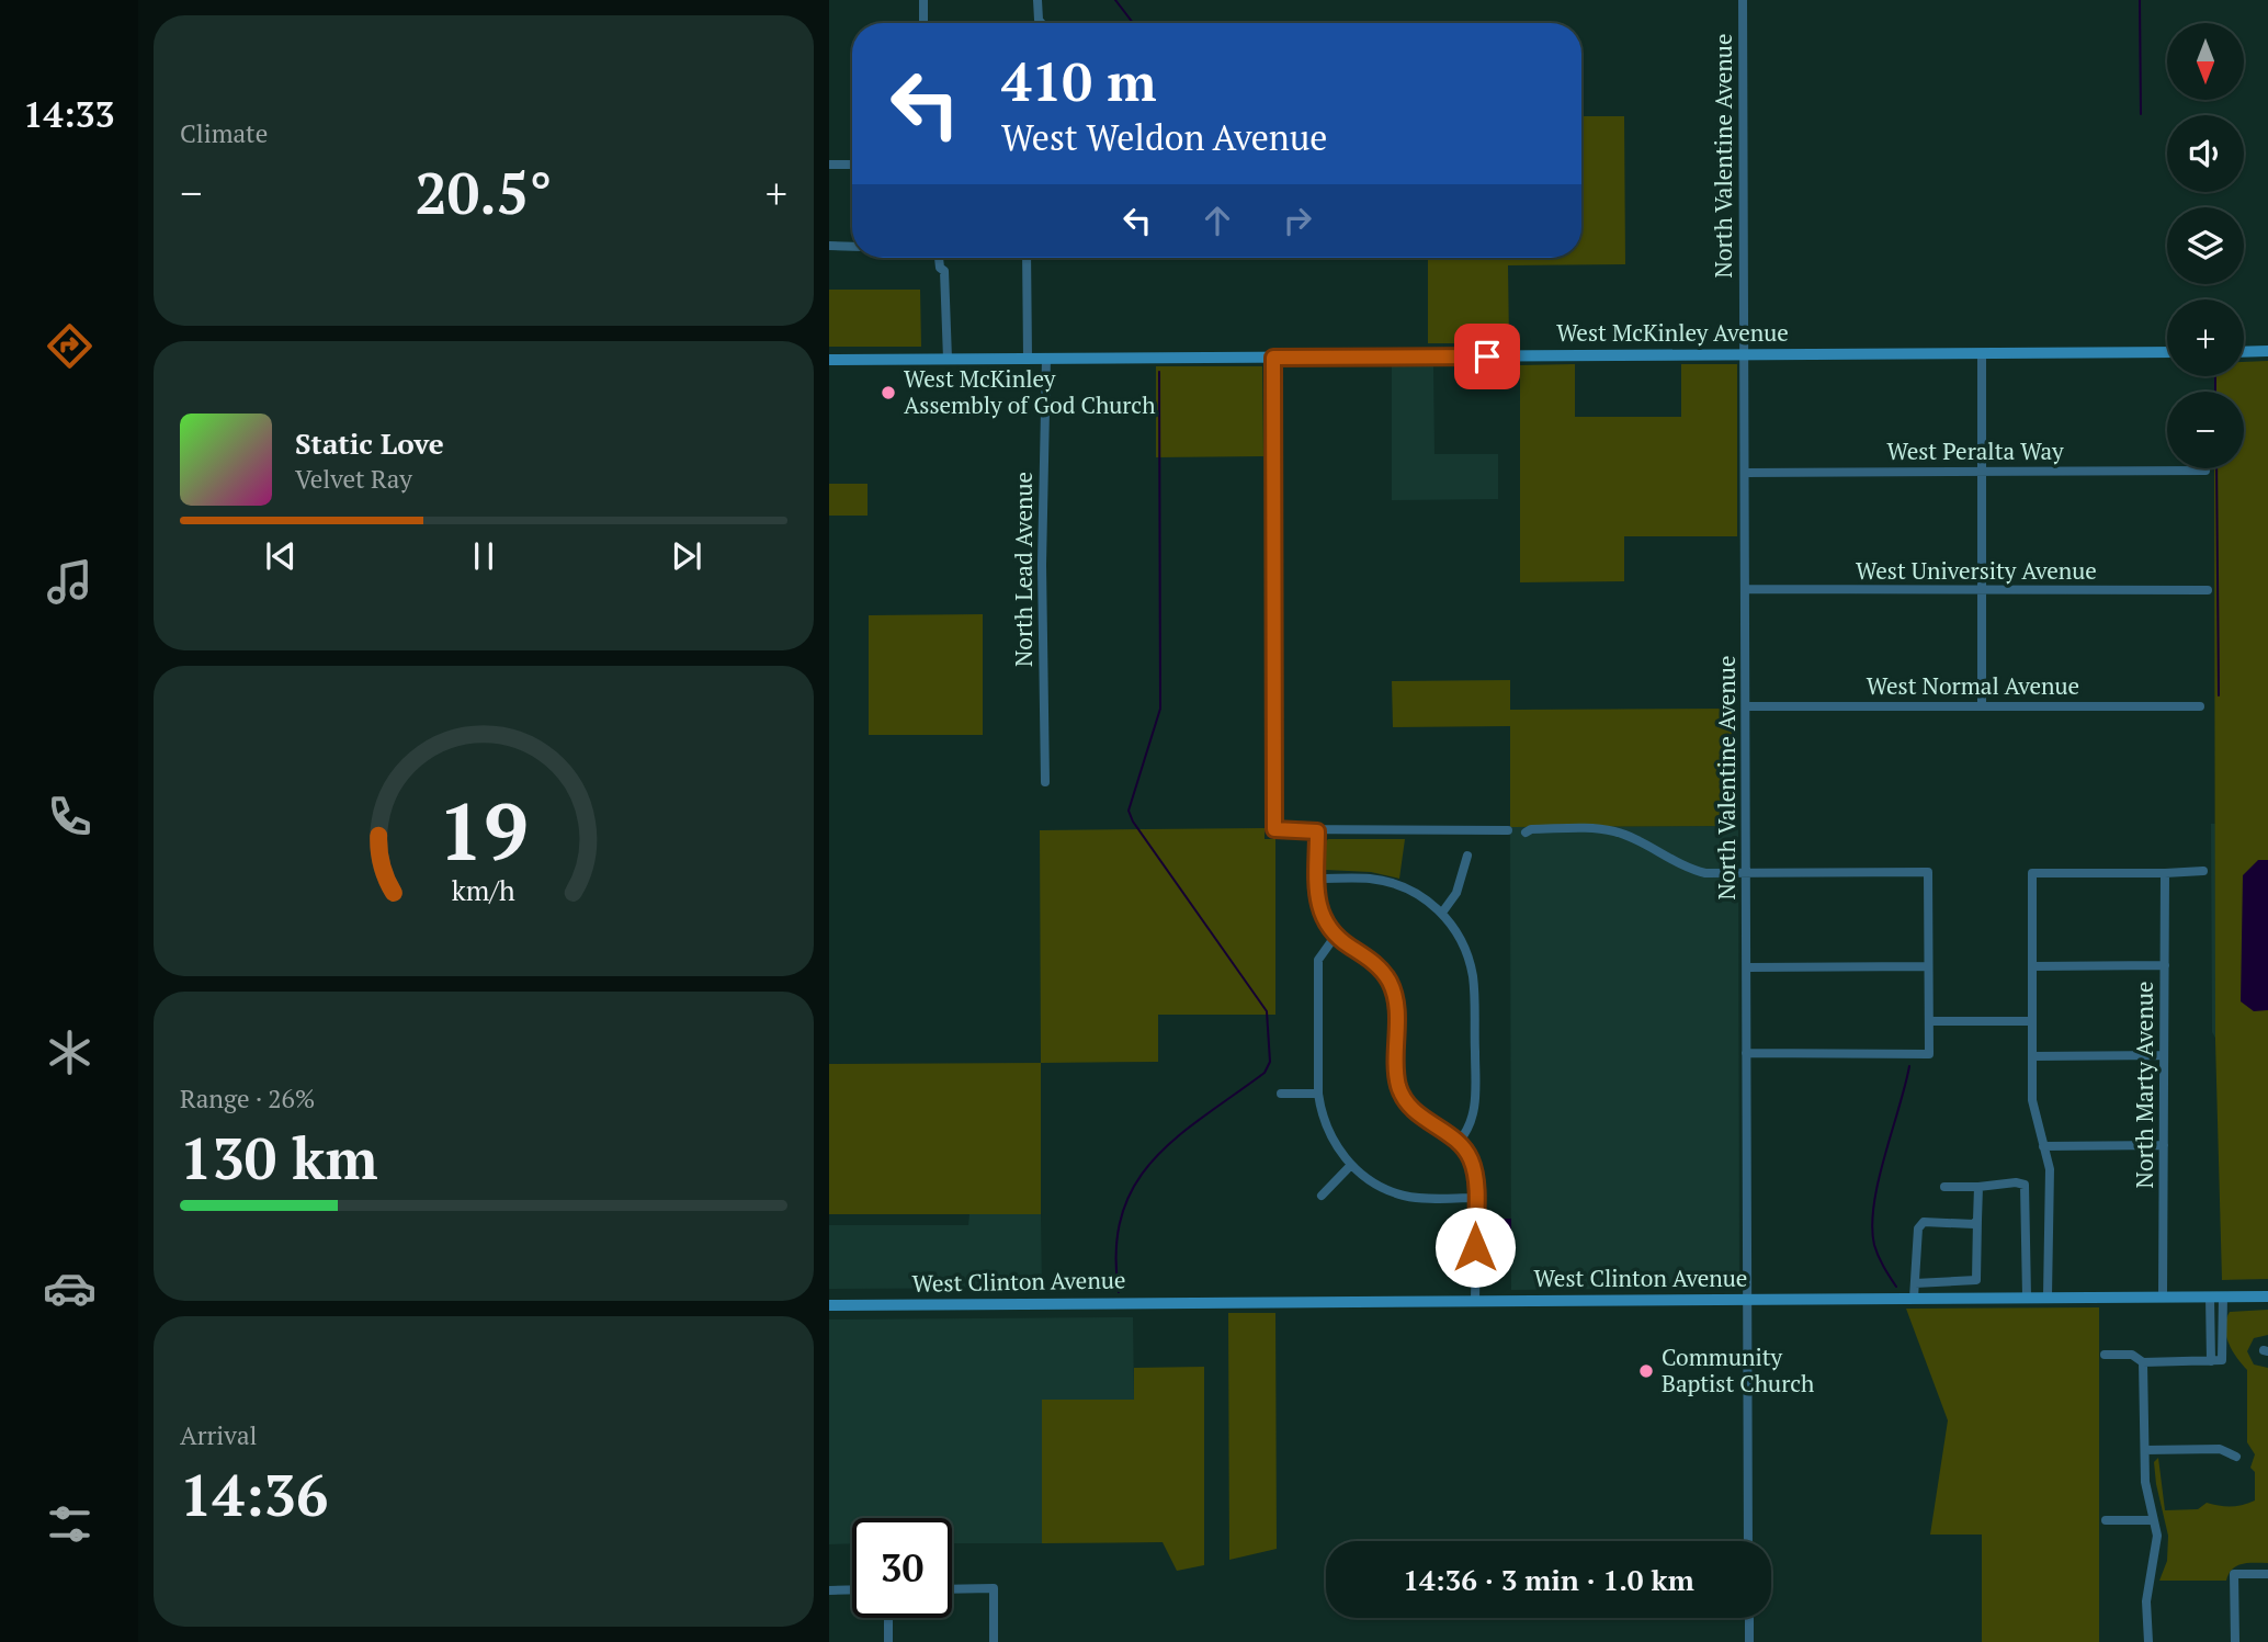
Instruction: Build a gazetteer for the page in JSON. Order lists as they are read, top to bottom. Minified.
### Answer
{"streets":{"main road":["West McKinley Avenue","West Clinton Avenue"],"street":["North Valentine Avenue","West Peralta Way","North Lead Avenue","West University Avenue","West Normal Avenue","North Marty Avenue"]},"crossings":[["North Valentine Avenue","West McKinley Avenue"],["North Valentine Avenue","West Peralta Way"],["North Valentine Avenue","West University Avenue"],["North Valentine Avenue","West Normal Avenue"],["North Valentine Avenue","West Clinton Avenue"],["West McKinley Avenue","North Lead Avenue"],["North Marty Avenue","West Clinton Avenue"]],"places":["West McKinley Assembly of God Church","Community Baptist Church"],"north":"bottom","page":{"tabs":"14:33","tile":["Climate",["Range · 26%","130 km"],["Arrival","14:36"]],"map_buttons":["+","−"],"turn":["410 m","West Weldon Avenue"],"heat":["−","20.5°","+"],"song":["Static Love","Velvet Ray"],"limit":"30","trip":"14:36 · 3 min · 1.0 km","gauge":["19","km/h"]}}
